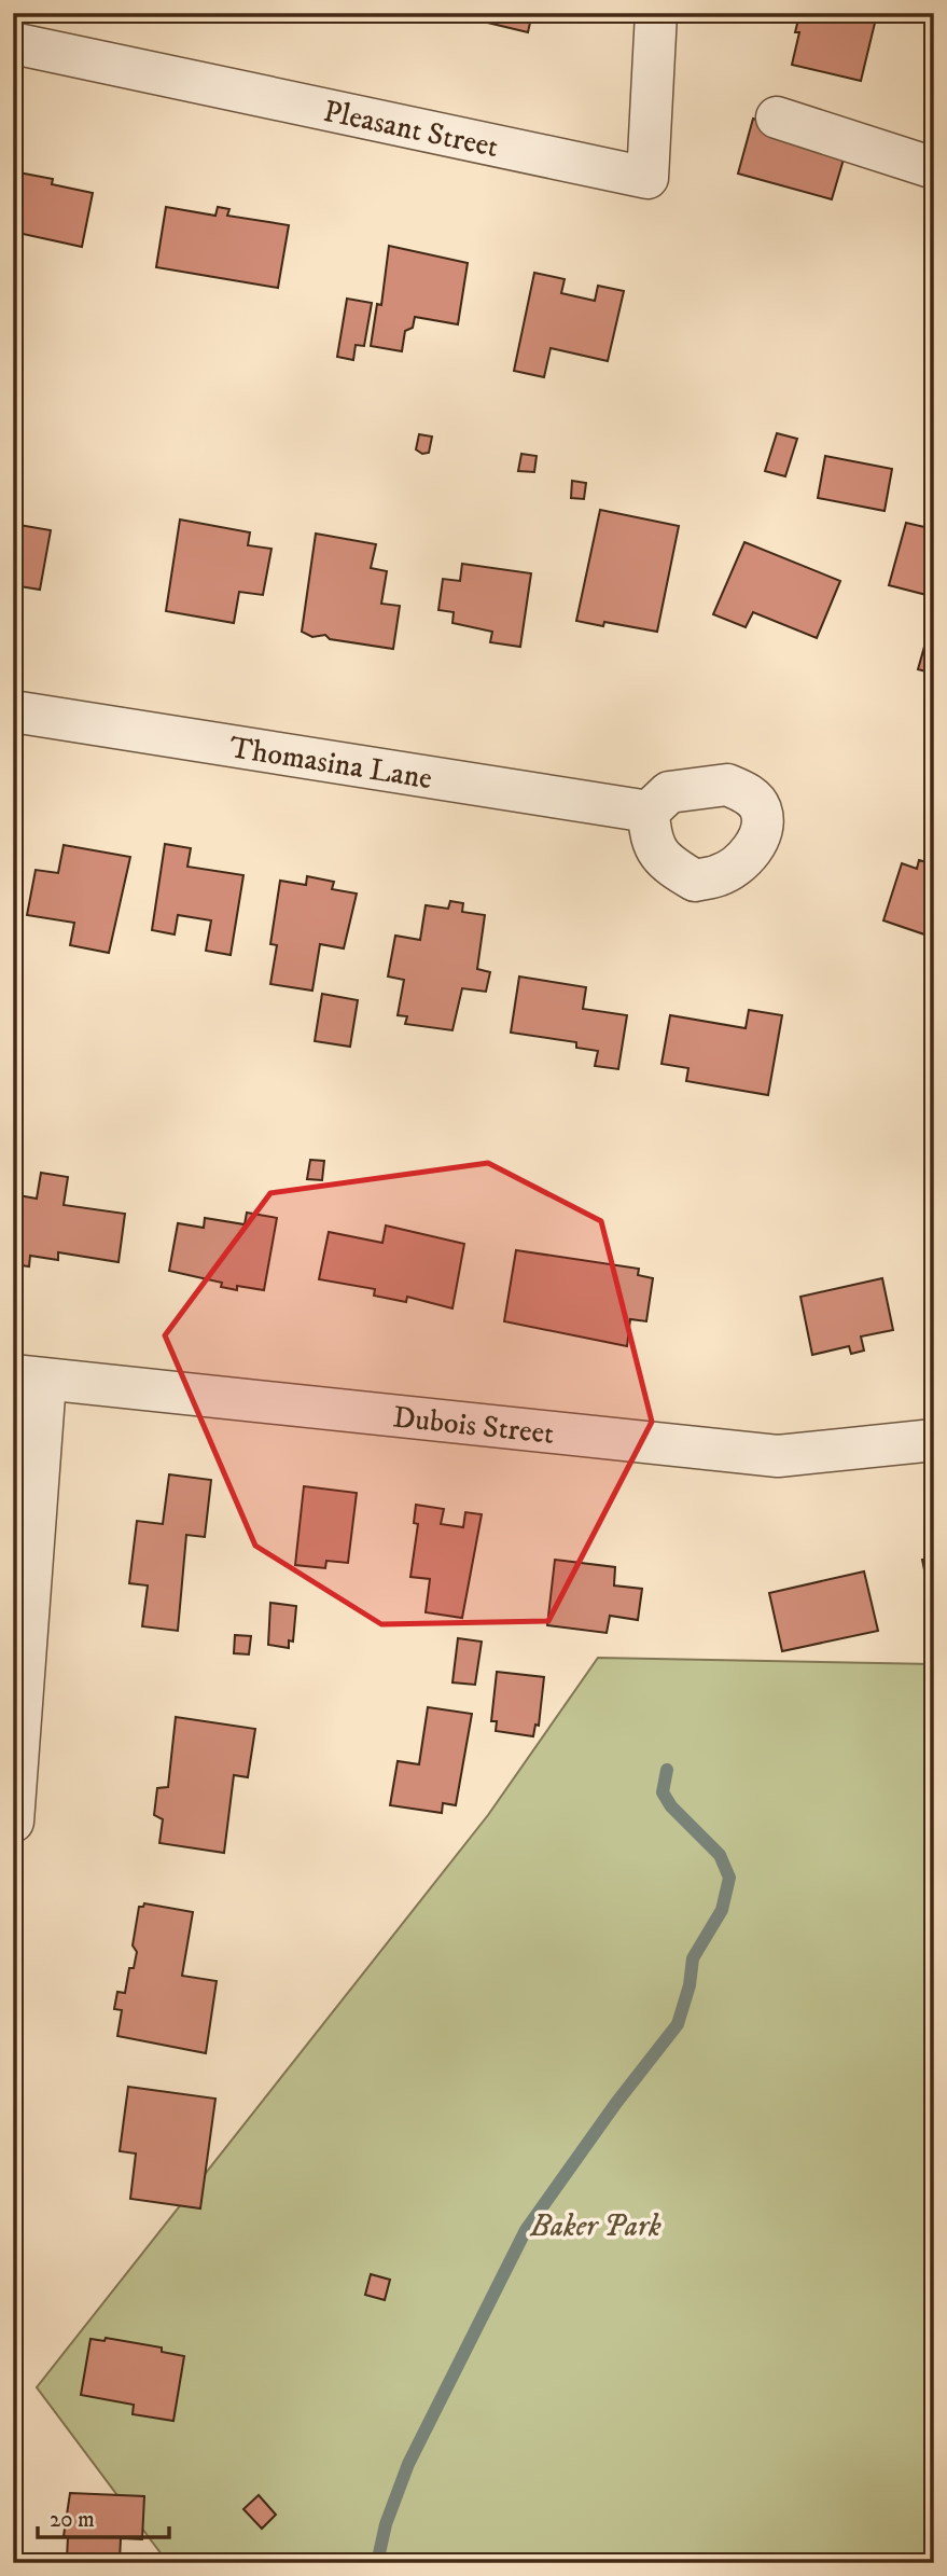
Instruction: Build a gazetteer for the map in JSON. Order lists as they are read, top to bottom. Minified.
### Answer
{"streets":{"street":["Pleasant Street","Thomasina Lane","Dubois Street"]},"parks":["Baker Park"],"scale_bar":"20 m"}
